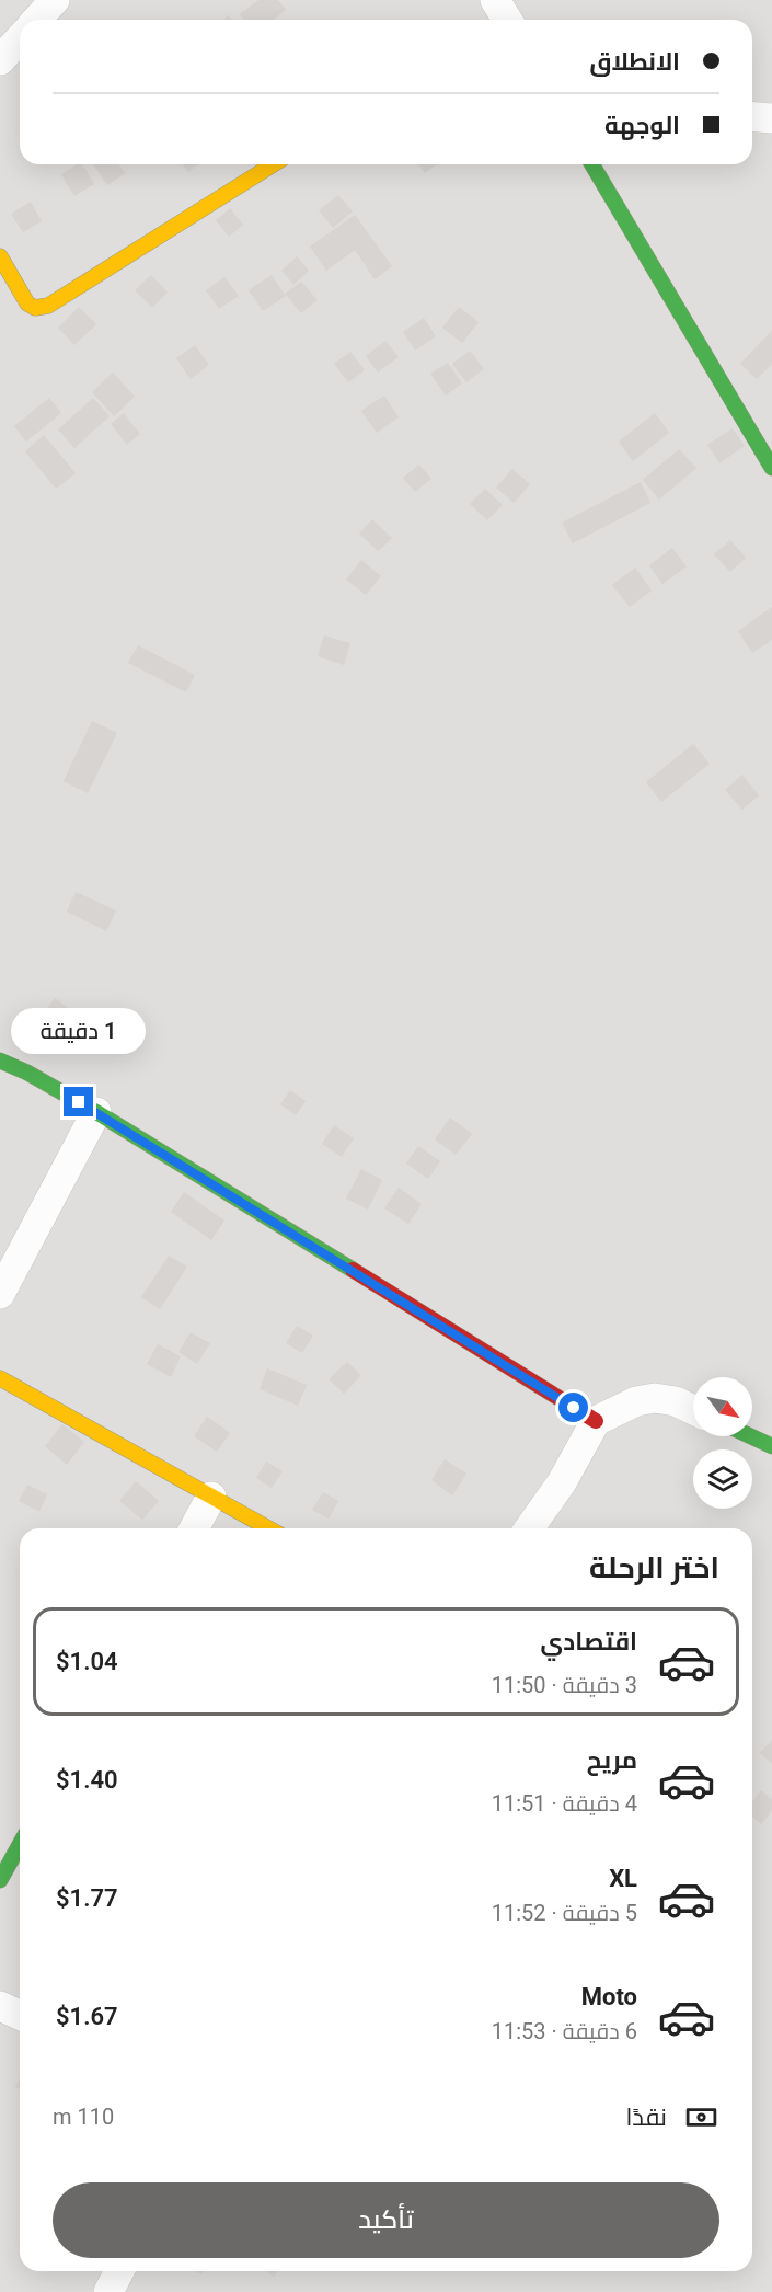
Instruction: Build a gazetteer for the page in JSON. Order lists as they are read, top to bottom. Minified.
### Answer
{"north":"bottom right","page":{"banner":["الانطلاق","الوجهة"],"bubble":"1 دقيقة","heading":"اختر الرحلة","list":[{"name":"اقتصادي","note":"3 دقيقة · 11:50","value":"$1.04"},{"name":"مريح","note":"4 دقيقة · 11:51","value":"$1.40"},{"name":"XL","note":"5 دقيقة · 11:52","value":"$1.77"},{"name":"Moto","note":"6 دقيقة · 11:53","value":"$1.67"}],"pay":["نقدًا","110 m"],"buttons":"تأكيد"}}
